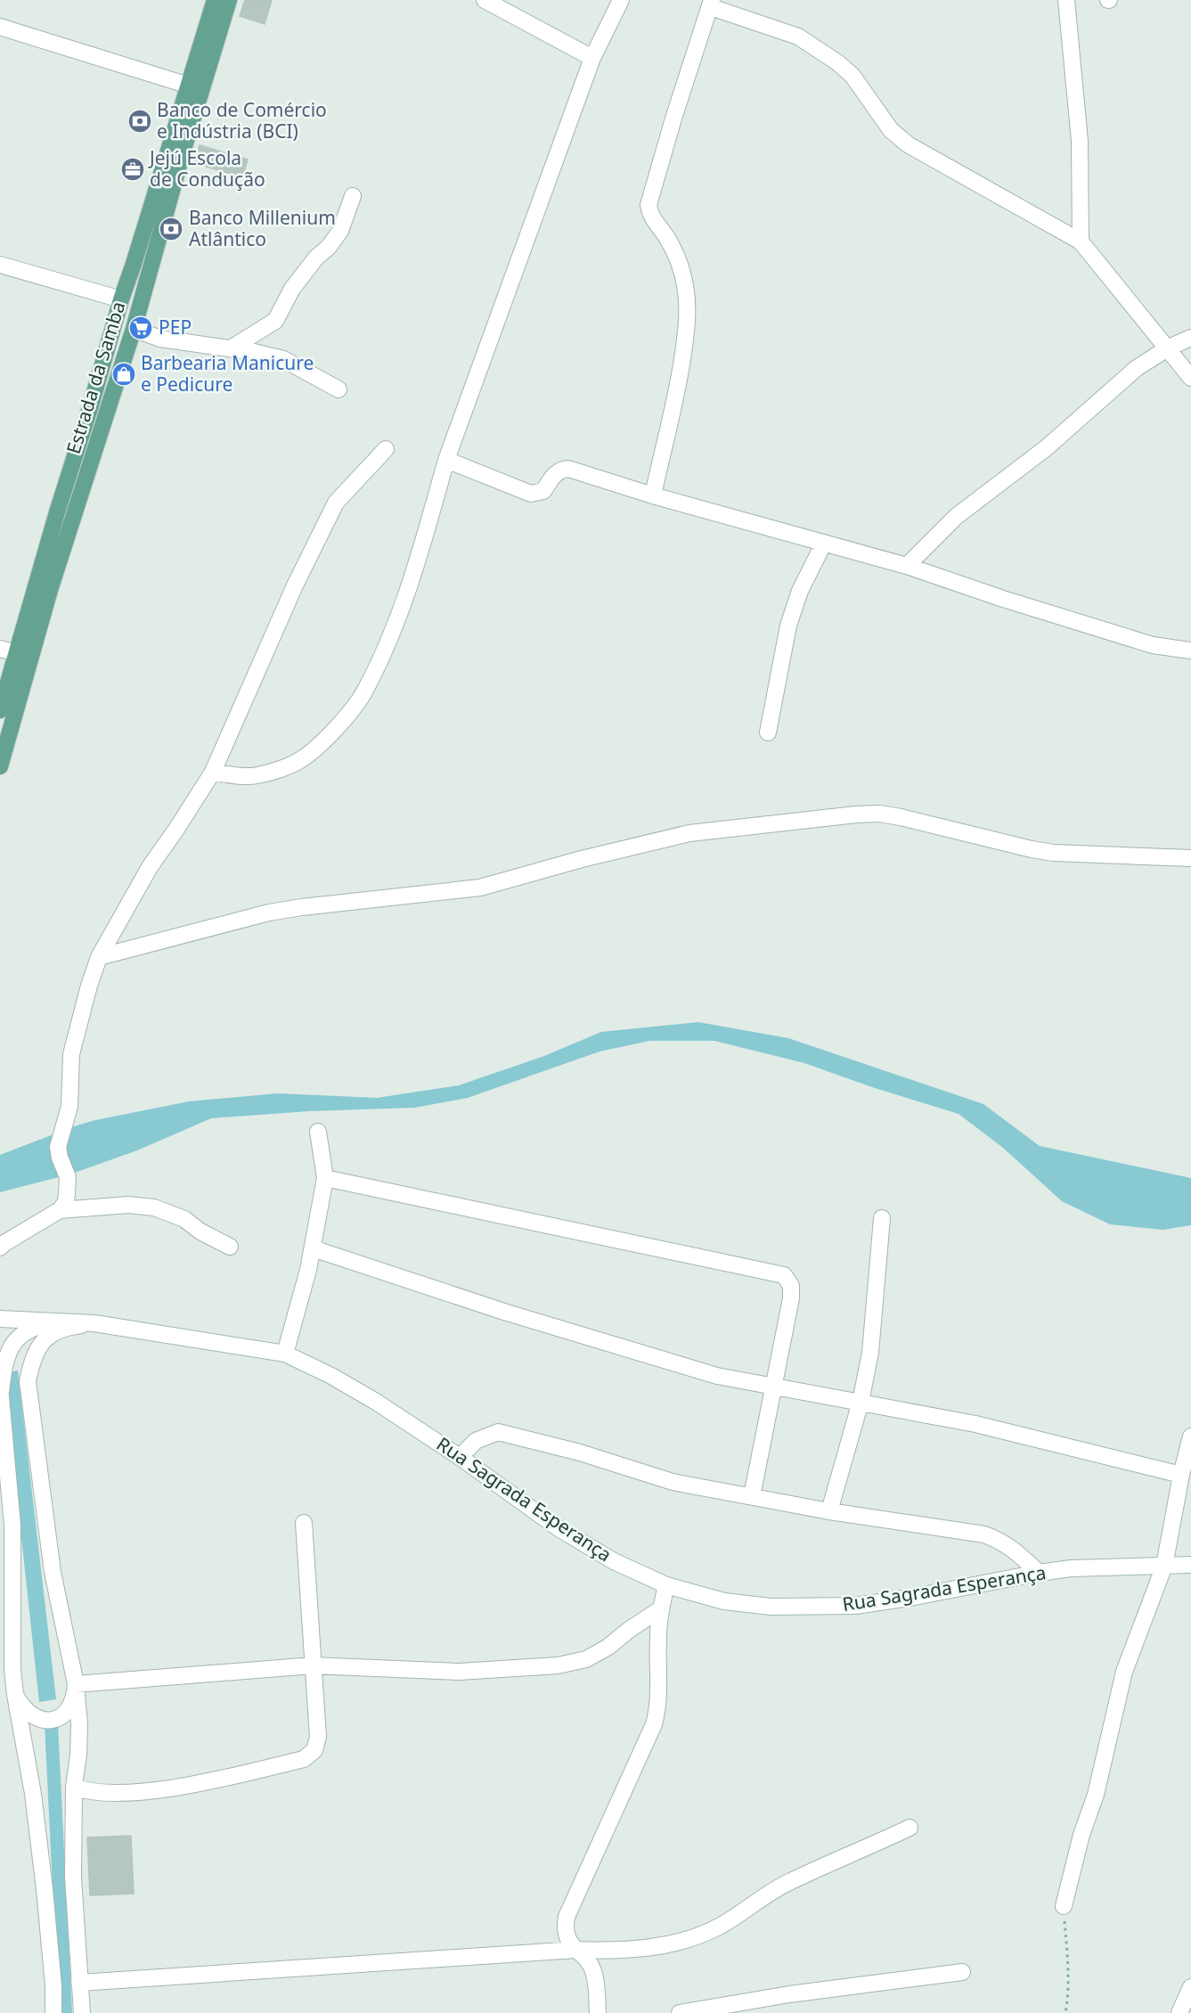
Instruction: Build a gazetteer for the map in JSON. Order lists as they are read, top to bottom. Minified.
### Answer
{"streets":{"main road":["Estrada da Samba"],"street":["Rua Sagrada Esperança"]},"places":{"bank":["Banco de Comércio e Indústria (BCI)","Banco Millenium Atlântico"],"office":["Jejú Escola de Condução"],"supermarket":["PEP"],"shop":["Barbearia Manicure e Pedicure"]}}
